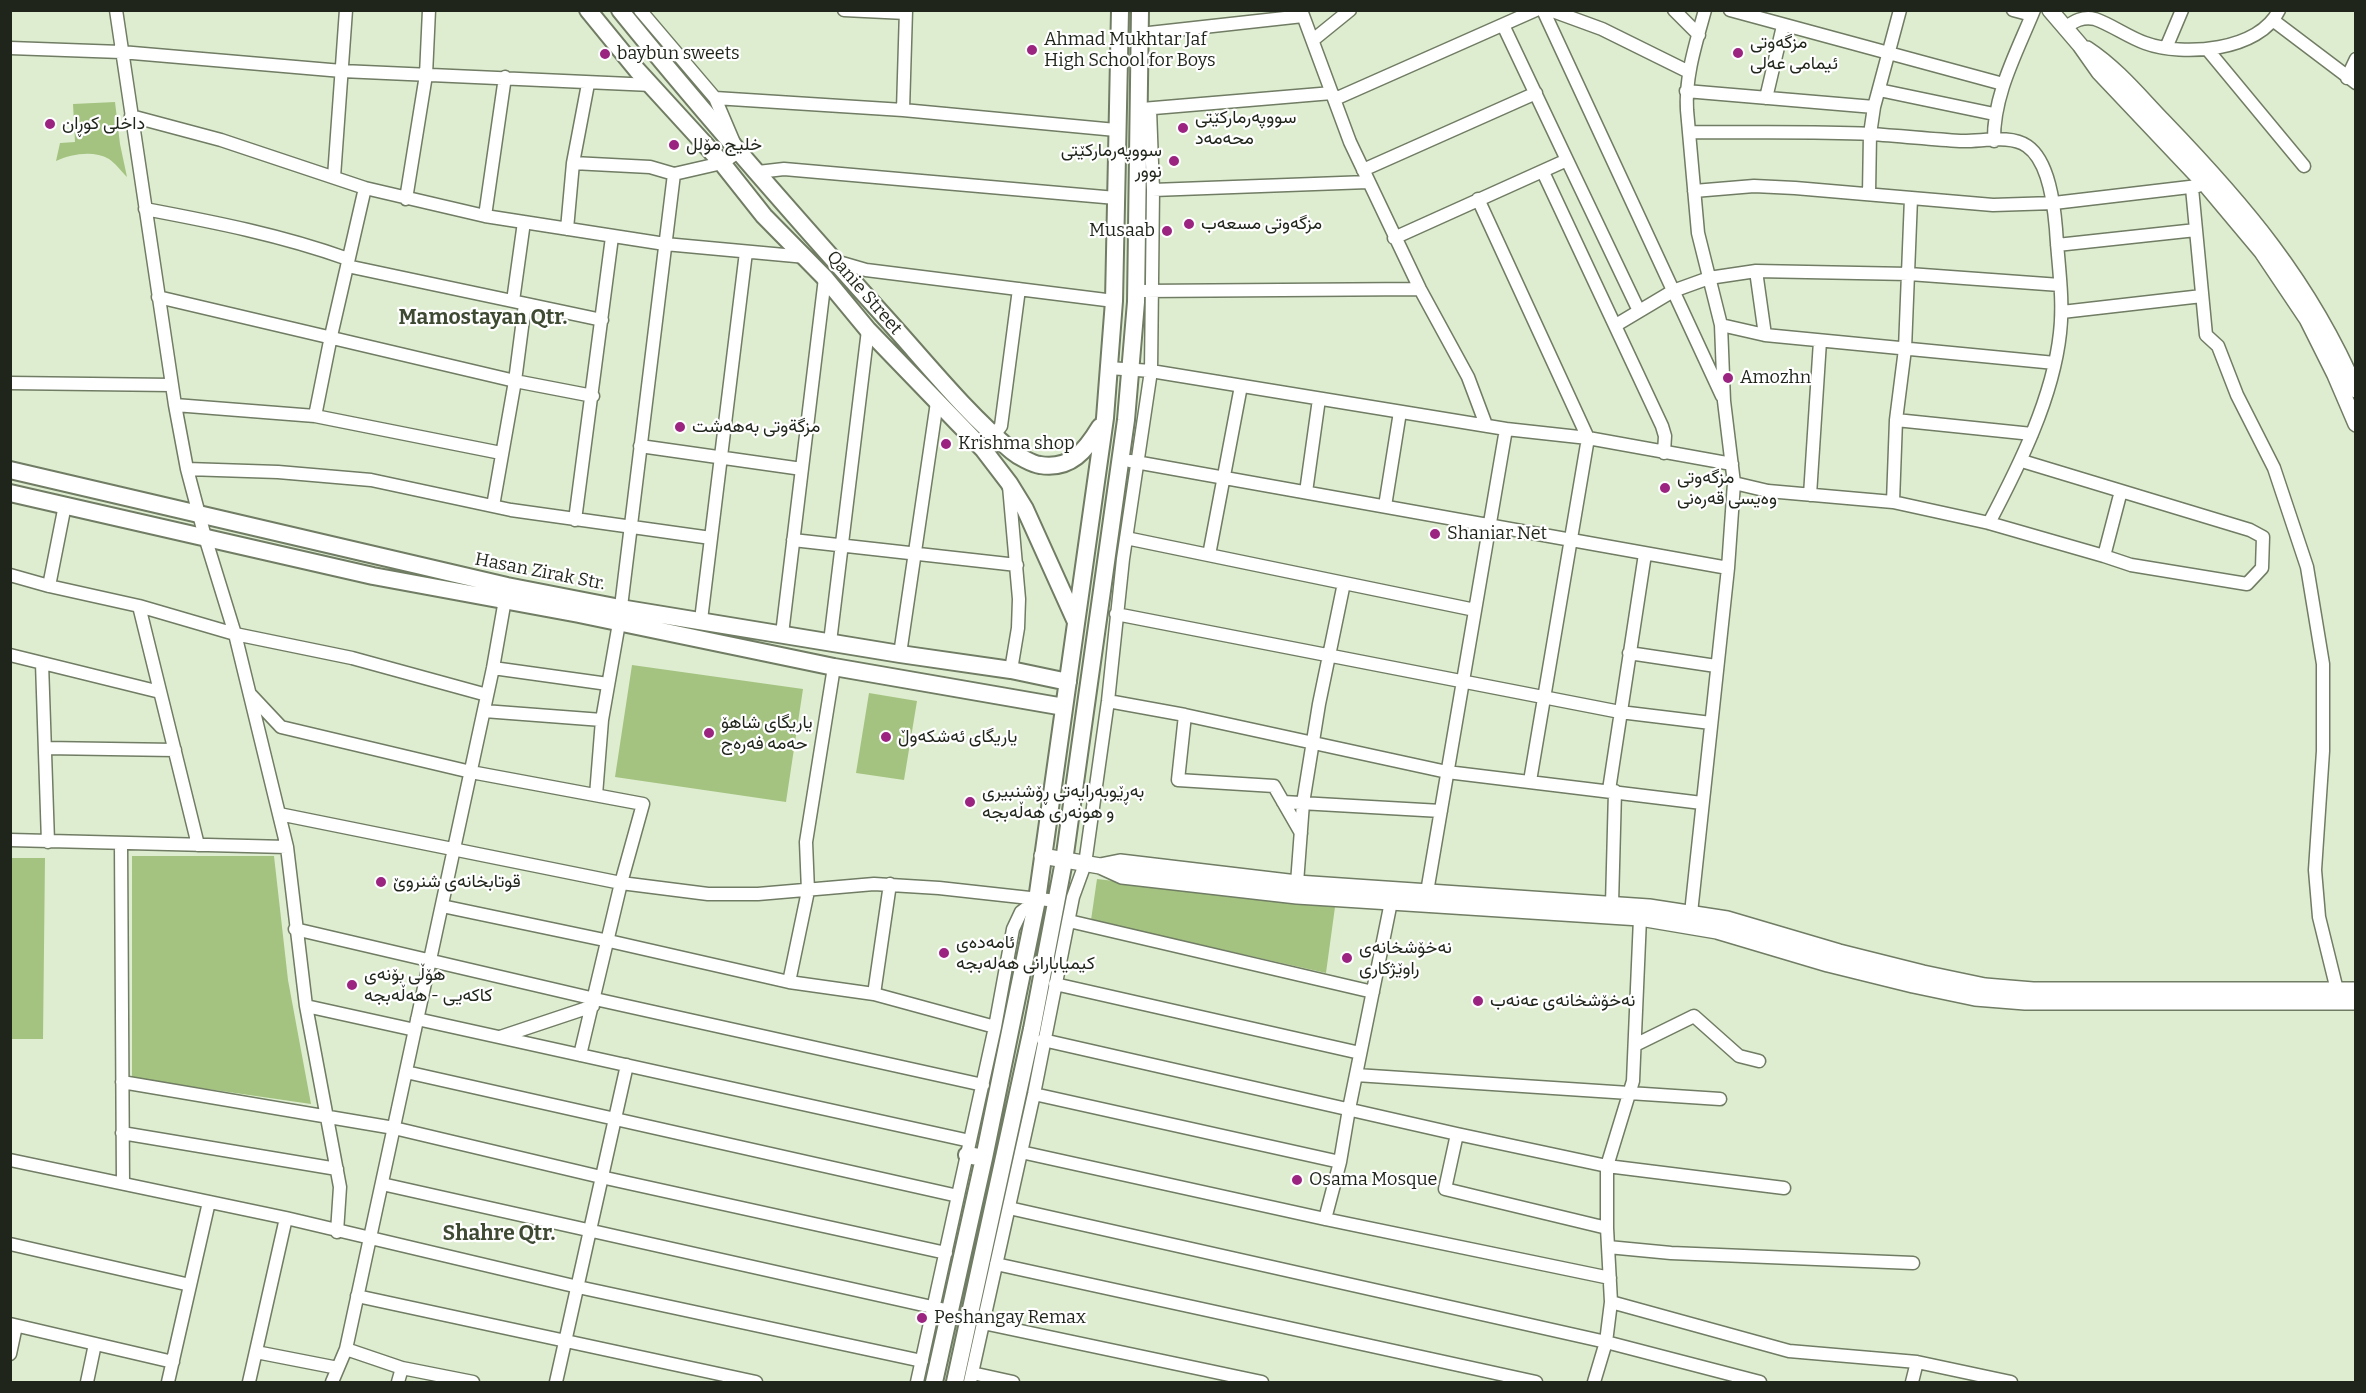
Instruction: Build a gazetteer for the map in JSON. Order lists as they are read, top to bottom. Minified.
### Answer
{"streets":{"main road":["Qanie Street","Hasan Zirak Str."]},"districts":["Mamostayan Qtr.","Shahre Qtr."],"places":["Ahmad Mukhtar Jaf High School for Boys","مزگەوتی ئیمامی عەلی","baybun sweets","داخلی کوڕان","سووپەرمارکێتی محەمەد","خلیج مۆلل","سووپەرمارکێتی نوور","مزگەوتی مسعەب","Musaab","Amozhn","مزگةوتى بەھەشت","Krishma shop","مزگەوتی وەیسی قەرەنی","Shaniar Net","یاریگای شاهۆ حەمە فەرەج","یاریگای ئەشکەوڵ","بەڕێوبەرایەتی ڕۆشنبیری و هونەری هەڵەبجە","قوتابخانەی شنروێ","ئامەدەی کیمیابارانی هەلەبجە","نەخۆشخانەی راوێژکاری","ھۆڵی بۆنەی کاکەیی - هەڵەبجە","نەخۆشخانەی عەنەب","Osama Mosque","Peshangay Remax"]}
